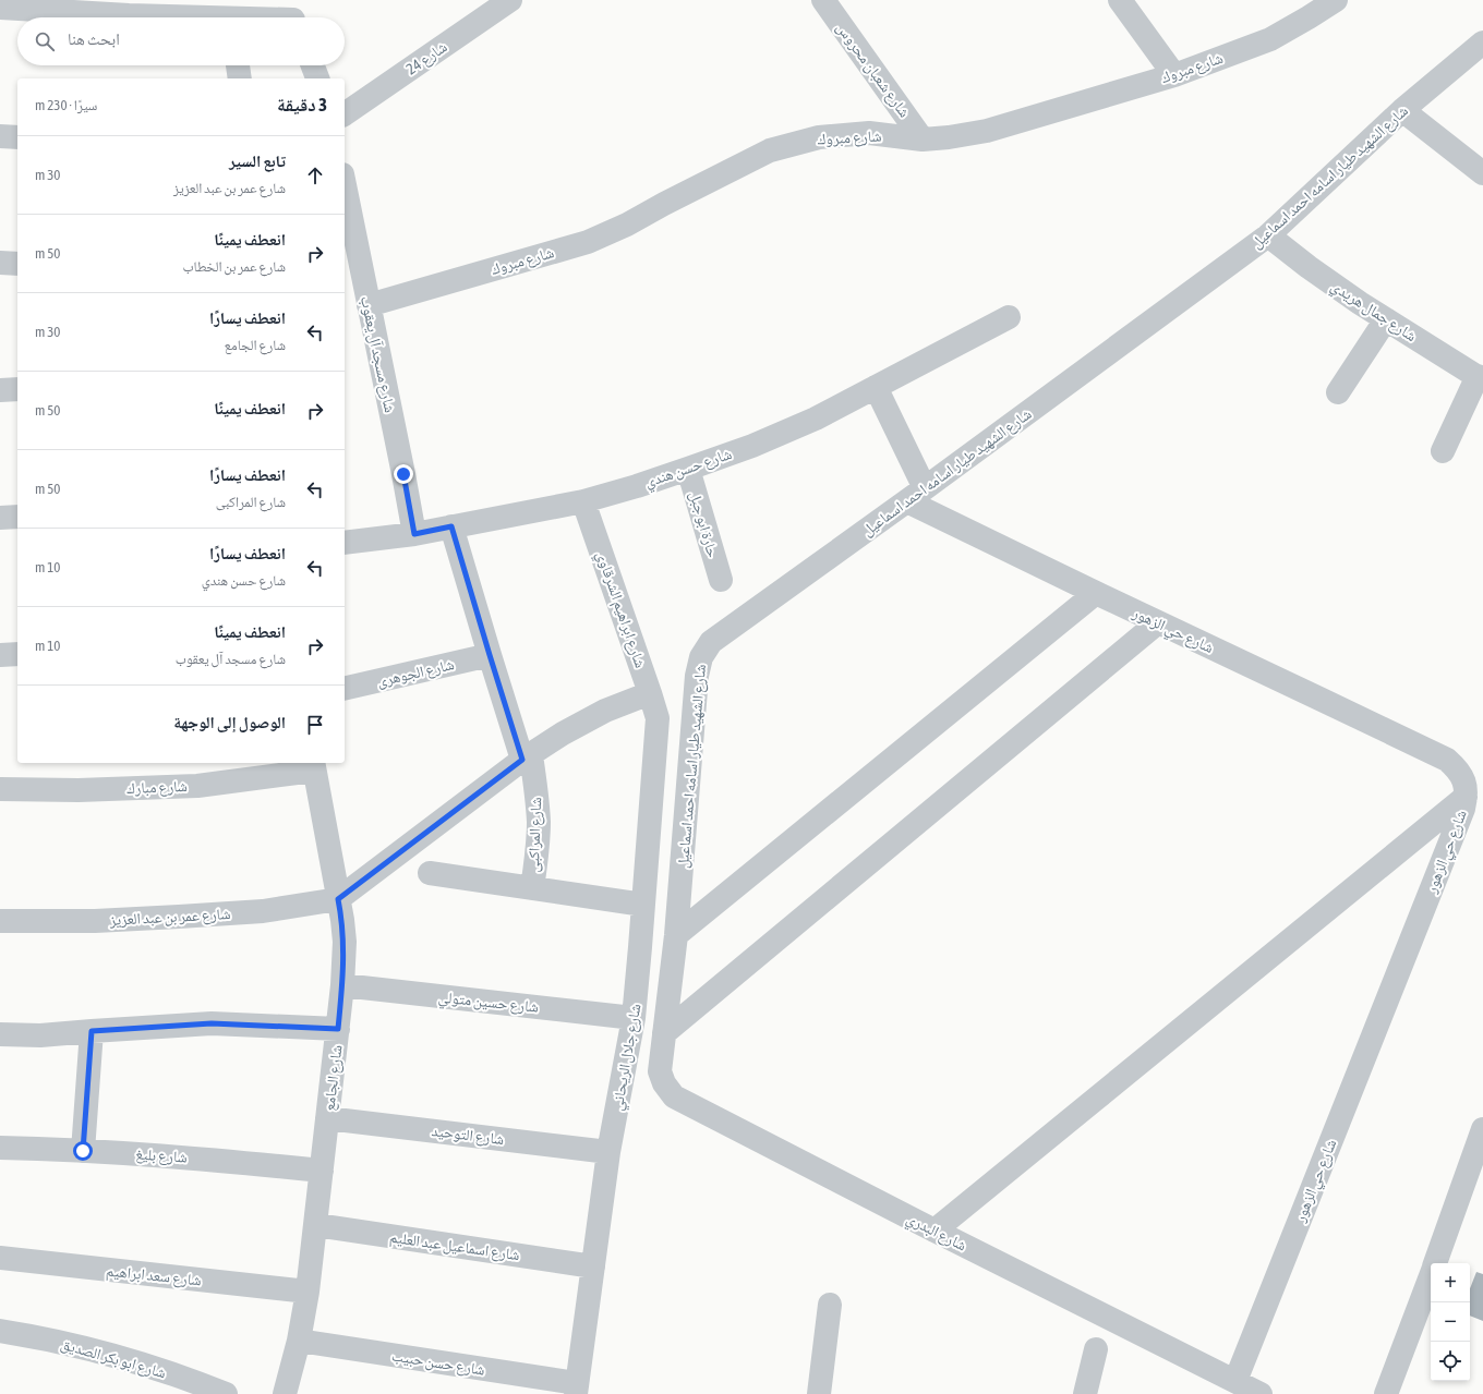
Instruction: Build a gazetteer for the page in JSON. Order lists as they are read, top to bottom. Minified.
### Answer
{"streets":{"street":["شارع 24","شارع مبروك","شارع شعبان محروس","شارع الشهيد طيار اسامه احمد اسماعيل","شارع جمال هريدي","شارع مسجد آل يعقوب","شارع حسن هندي","حارة ابو جبل","شارع ابراهيم الشرقاوي","شارع حي الزهور","شارع الجوهرى","شارع مبارك","شارع المراكبى","شارع عمر بن عبد العزيز","شارع حسين متولي","شارع جلال الريحاني","شارع الجامع","شارع التوحيد","شارع بليغ","شارع البدري","شارع اسماعيل عبد العليم","شارع سعد ابراهيم","شارع ابو بكر الصديق","شارع حسن حبيب"]},"crossings":[["شارع مبروك","شارع شعبان محروس"],["شارع مبروك","شارع مسجد آل يعقوب"],["شارع الشهيد طيار اسامه احمد اسماعيل","شارع جمال هريدي"],["شارع الشهيد طيار اسامه احمد اسماعيل","شارع حي الزهور"],["شارع الشهيد طيار اسامه احمد اسماعيل","شارع البدري"],["شارع مسجد آل يعقوب","شارع حسن هندي"],["شارع حسن هندي","حارة ابو جبل"],["شارع حسن هندي","شارع ابراهيم الشرقاوي"],["شارع حسن هندي","شارع المراكبى"],["شارع ابراهيم الشرقاوي","شارع جلال الريحاني"],["شارع حي الزهور","شارع البدري"],["شارع الجوهرى","شارع المراكبى"],["شارع مبارك","شارع الجامع"],["شارع عمر بن عبد العزيز","شارع الجامع"],["شارع حسين متولي","شارع جلال الريحاني"],["شارع حسين متولي","شارع الجامع"],["شارع جلال الريحاني","شارع التوحيد"],["شارع جلال الريحاني","شارع اسماعيل عبد العليم"],["شارع جلال الريحاني","شارع حسن حبيب"],["شارع الجامع","شارع التوحيد"],["شارع الجامع","شارع بليغ"],["شارع الجامع","شارع اسماعيل عبد العليم"],["شارع الجامع","شارع سعد ابراهيم"],["شارع الجامع","شارع حسن حبيب"]],"page":{"search":"ابحث هنا","heading":["3 دقيقة","سيرًا · 230 m"],"list":[["تابع السير","شارع عمر بن عبد العزيز","30 m"],["انعطف يمينًا","شارع عمر بن الخطاب","50 m"],["انعطف يسارًا","شارع الجامع","30 m"],["انعطف يمينًا","50 m"],["انعطف يسارًا","شارع المراكبى","50 m"],["انعطف يسارًا","شارع حسن هندي","10 m"],["انعطف يمينًا","شارع مسجد آل يعقوب","10 m"],"الوصول إلى الوجهة"],"map_buttons":["+","−"]}}
